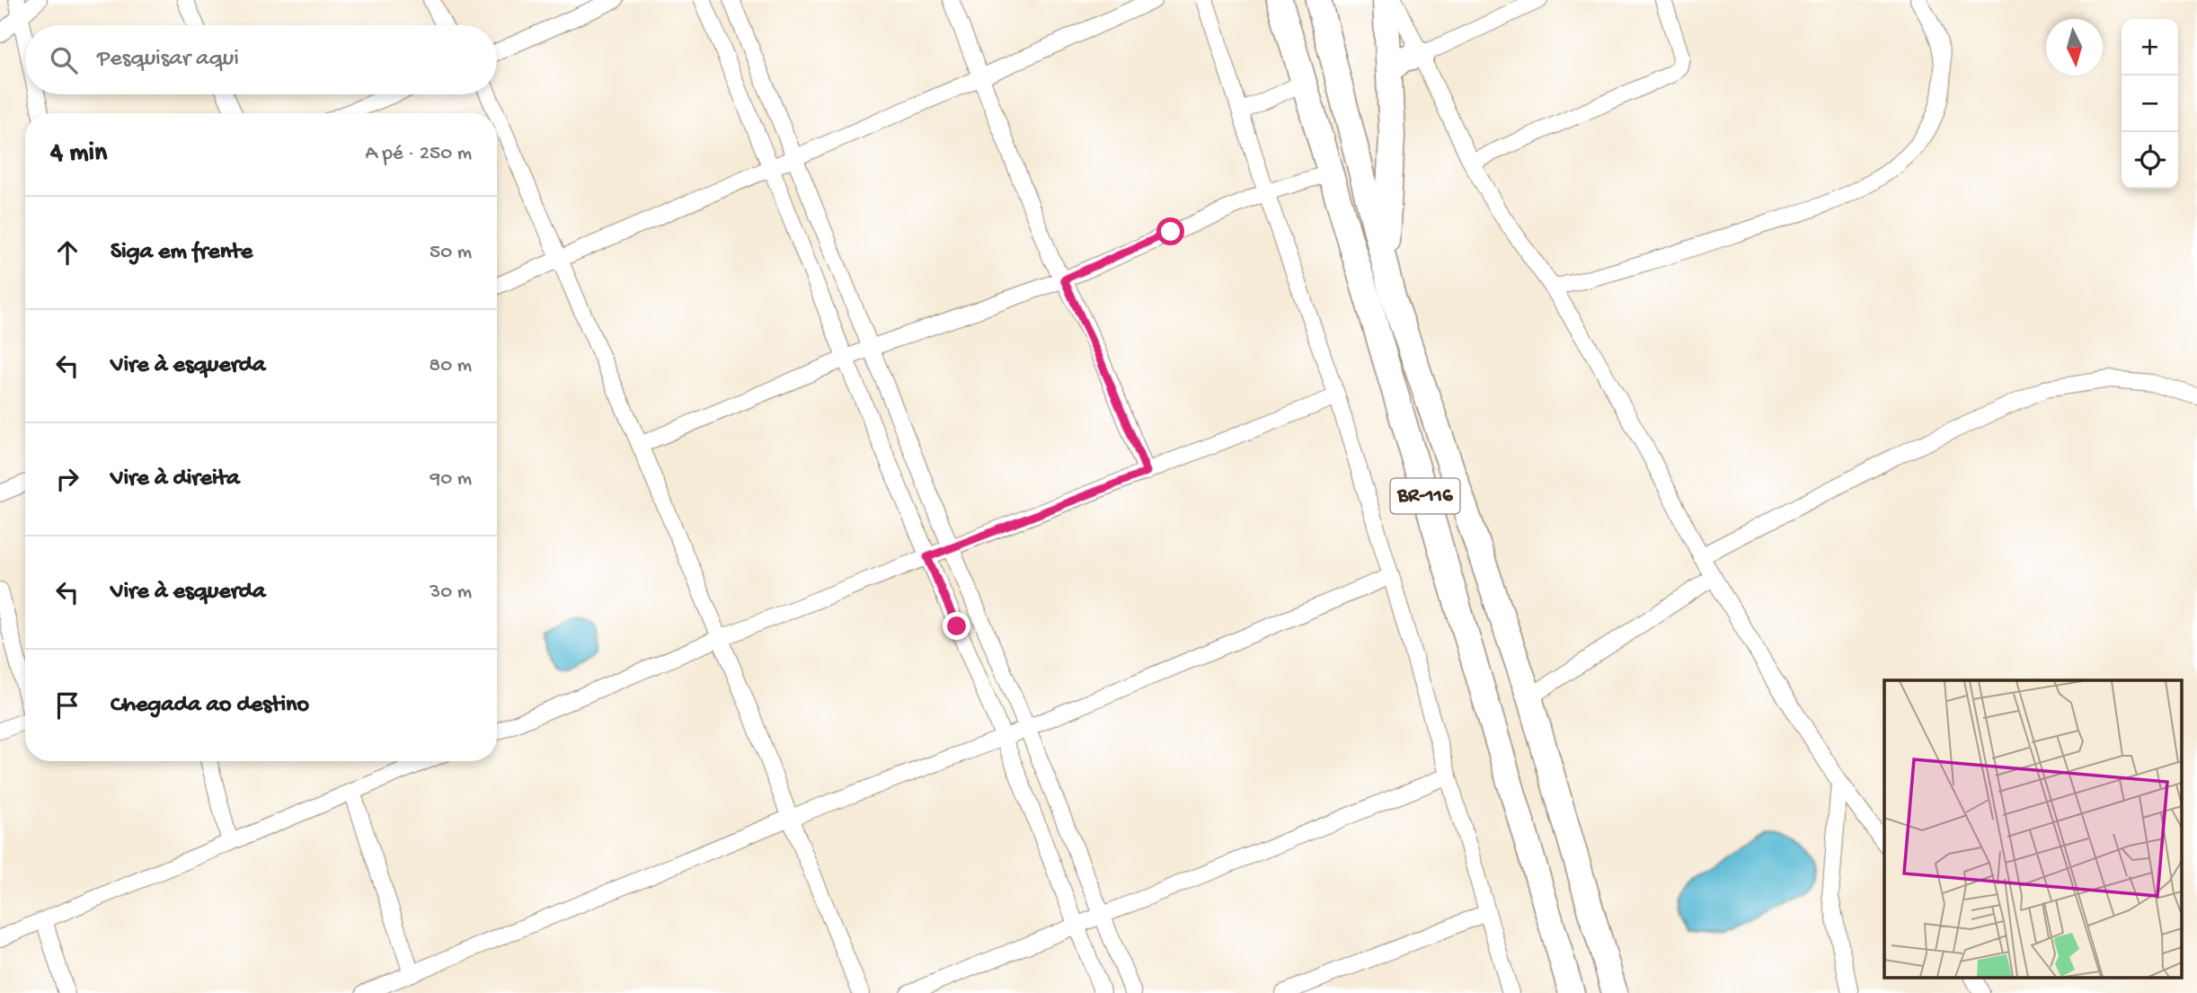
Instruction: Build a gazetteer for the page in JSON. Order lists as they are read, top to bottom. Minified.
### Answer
{"streets":{"highway":["BR-116"]},"north":"bottom","page":{"map_buttons":["+","−"],"search":"Pesquisar aqui","heading":["4 min","A pé · 250 m"],"list":[["Siga em frente","50 m"],["Vire à esquerda","80 m"],["Vire à direita","90 m"],["Vire à esquerda","30 m"],"Chegada ao destino"]}}
